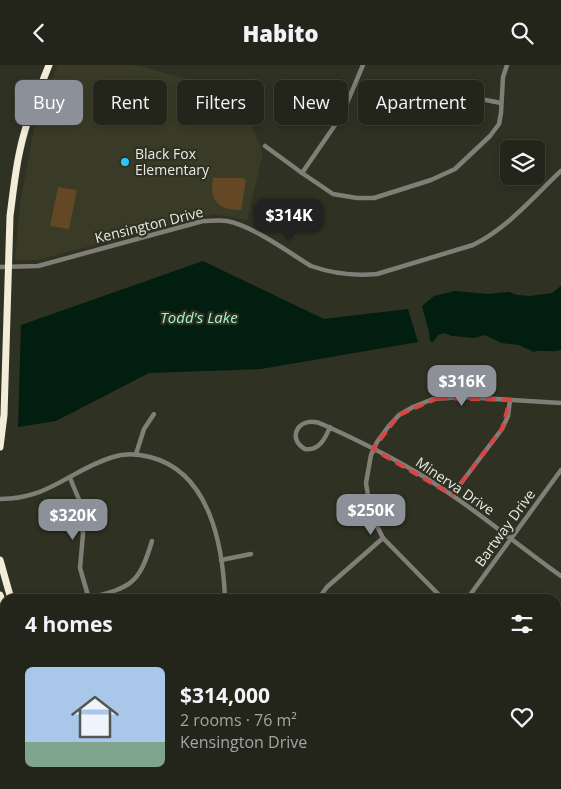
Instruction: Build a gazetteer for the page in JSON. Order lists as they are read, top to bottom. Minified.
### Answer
{"streets":{"street":["Kensington Drive","Minerva Drive","Bartway Drive"]},"crossings":[["Minerva Drive","Bartway Drive"]],"water":["Todd's Lake"],"places":["Black Fox Elementary"],"page":{"header":"Habito","chip":["Buy","Rent","Filters","New","Apartment"],"price":["$314K","$316K","$250K","$320K"],"heading":"4 homes","list":[{"name":"$314,000","note":"2 rooms · 76 m² · Kensington Drive"}]}}
